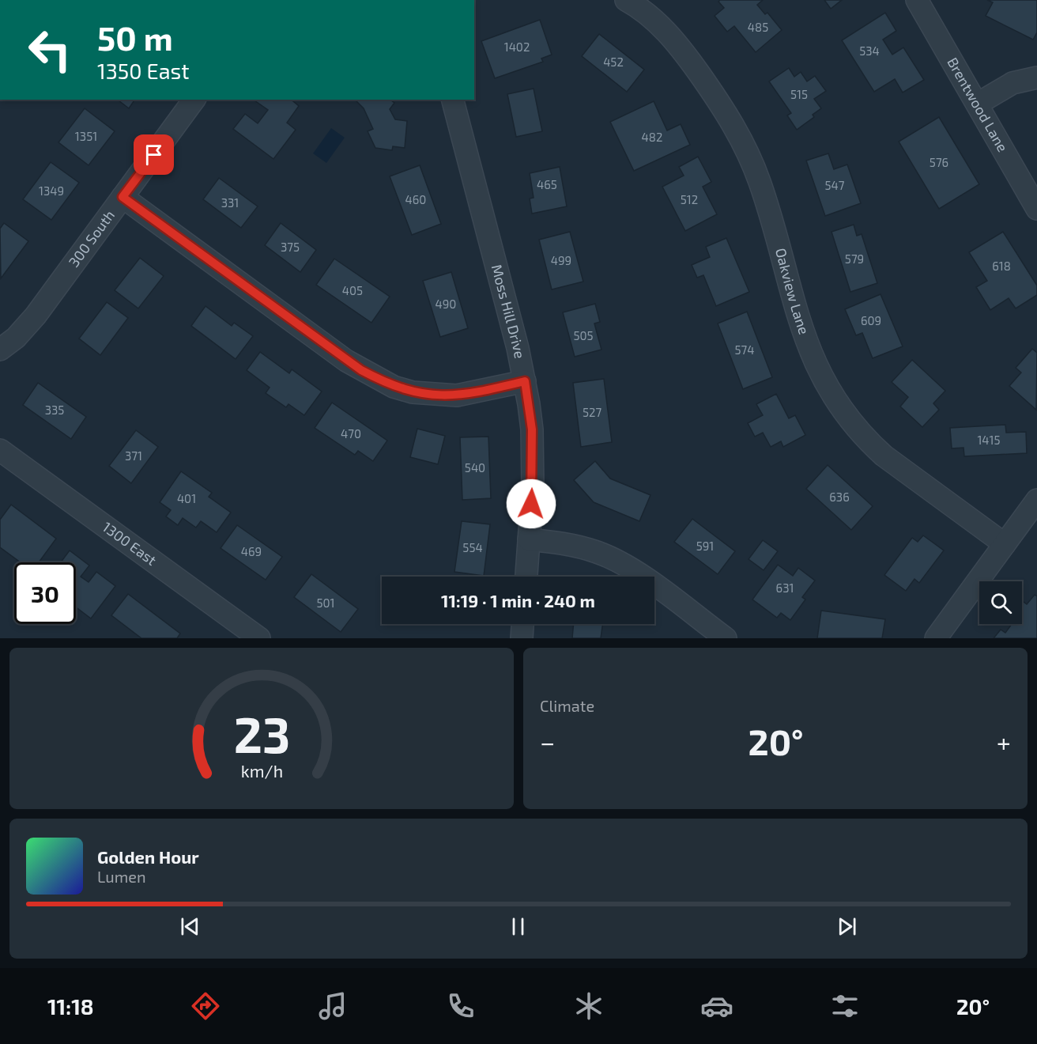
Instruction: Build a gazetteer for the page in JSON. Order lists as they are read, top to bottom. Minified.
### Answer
{"streets":{"street":["Brentwood Lane","300 South","Oakview Lane","Moss Hill Drive","1300 East"]},"house_numbers":["485","1402","534","452","515","1351","482","576","465","547","1349","460","512","331","375","579","499","618","405","490","609","505","574","335","527","470","1415","371","540","636","401","591","554","469","631","501"],"page":{"turn":["50 m","1350 East"],"limit":"30","trip":"11:19 · 1 min · 240 m","tile":"Climate","heat":["−","20°","+"],"song":["Golden Hour","Lumen"],"tabs":["11:18","20°"],"gauge":["23","km/h"]}}
